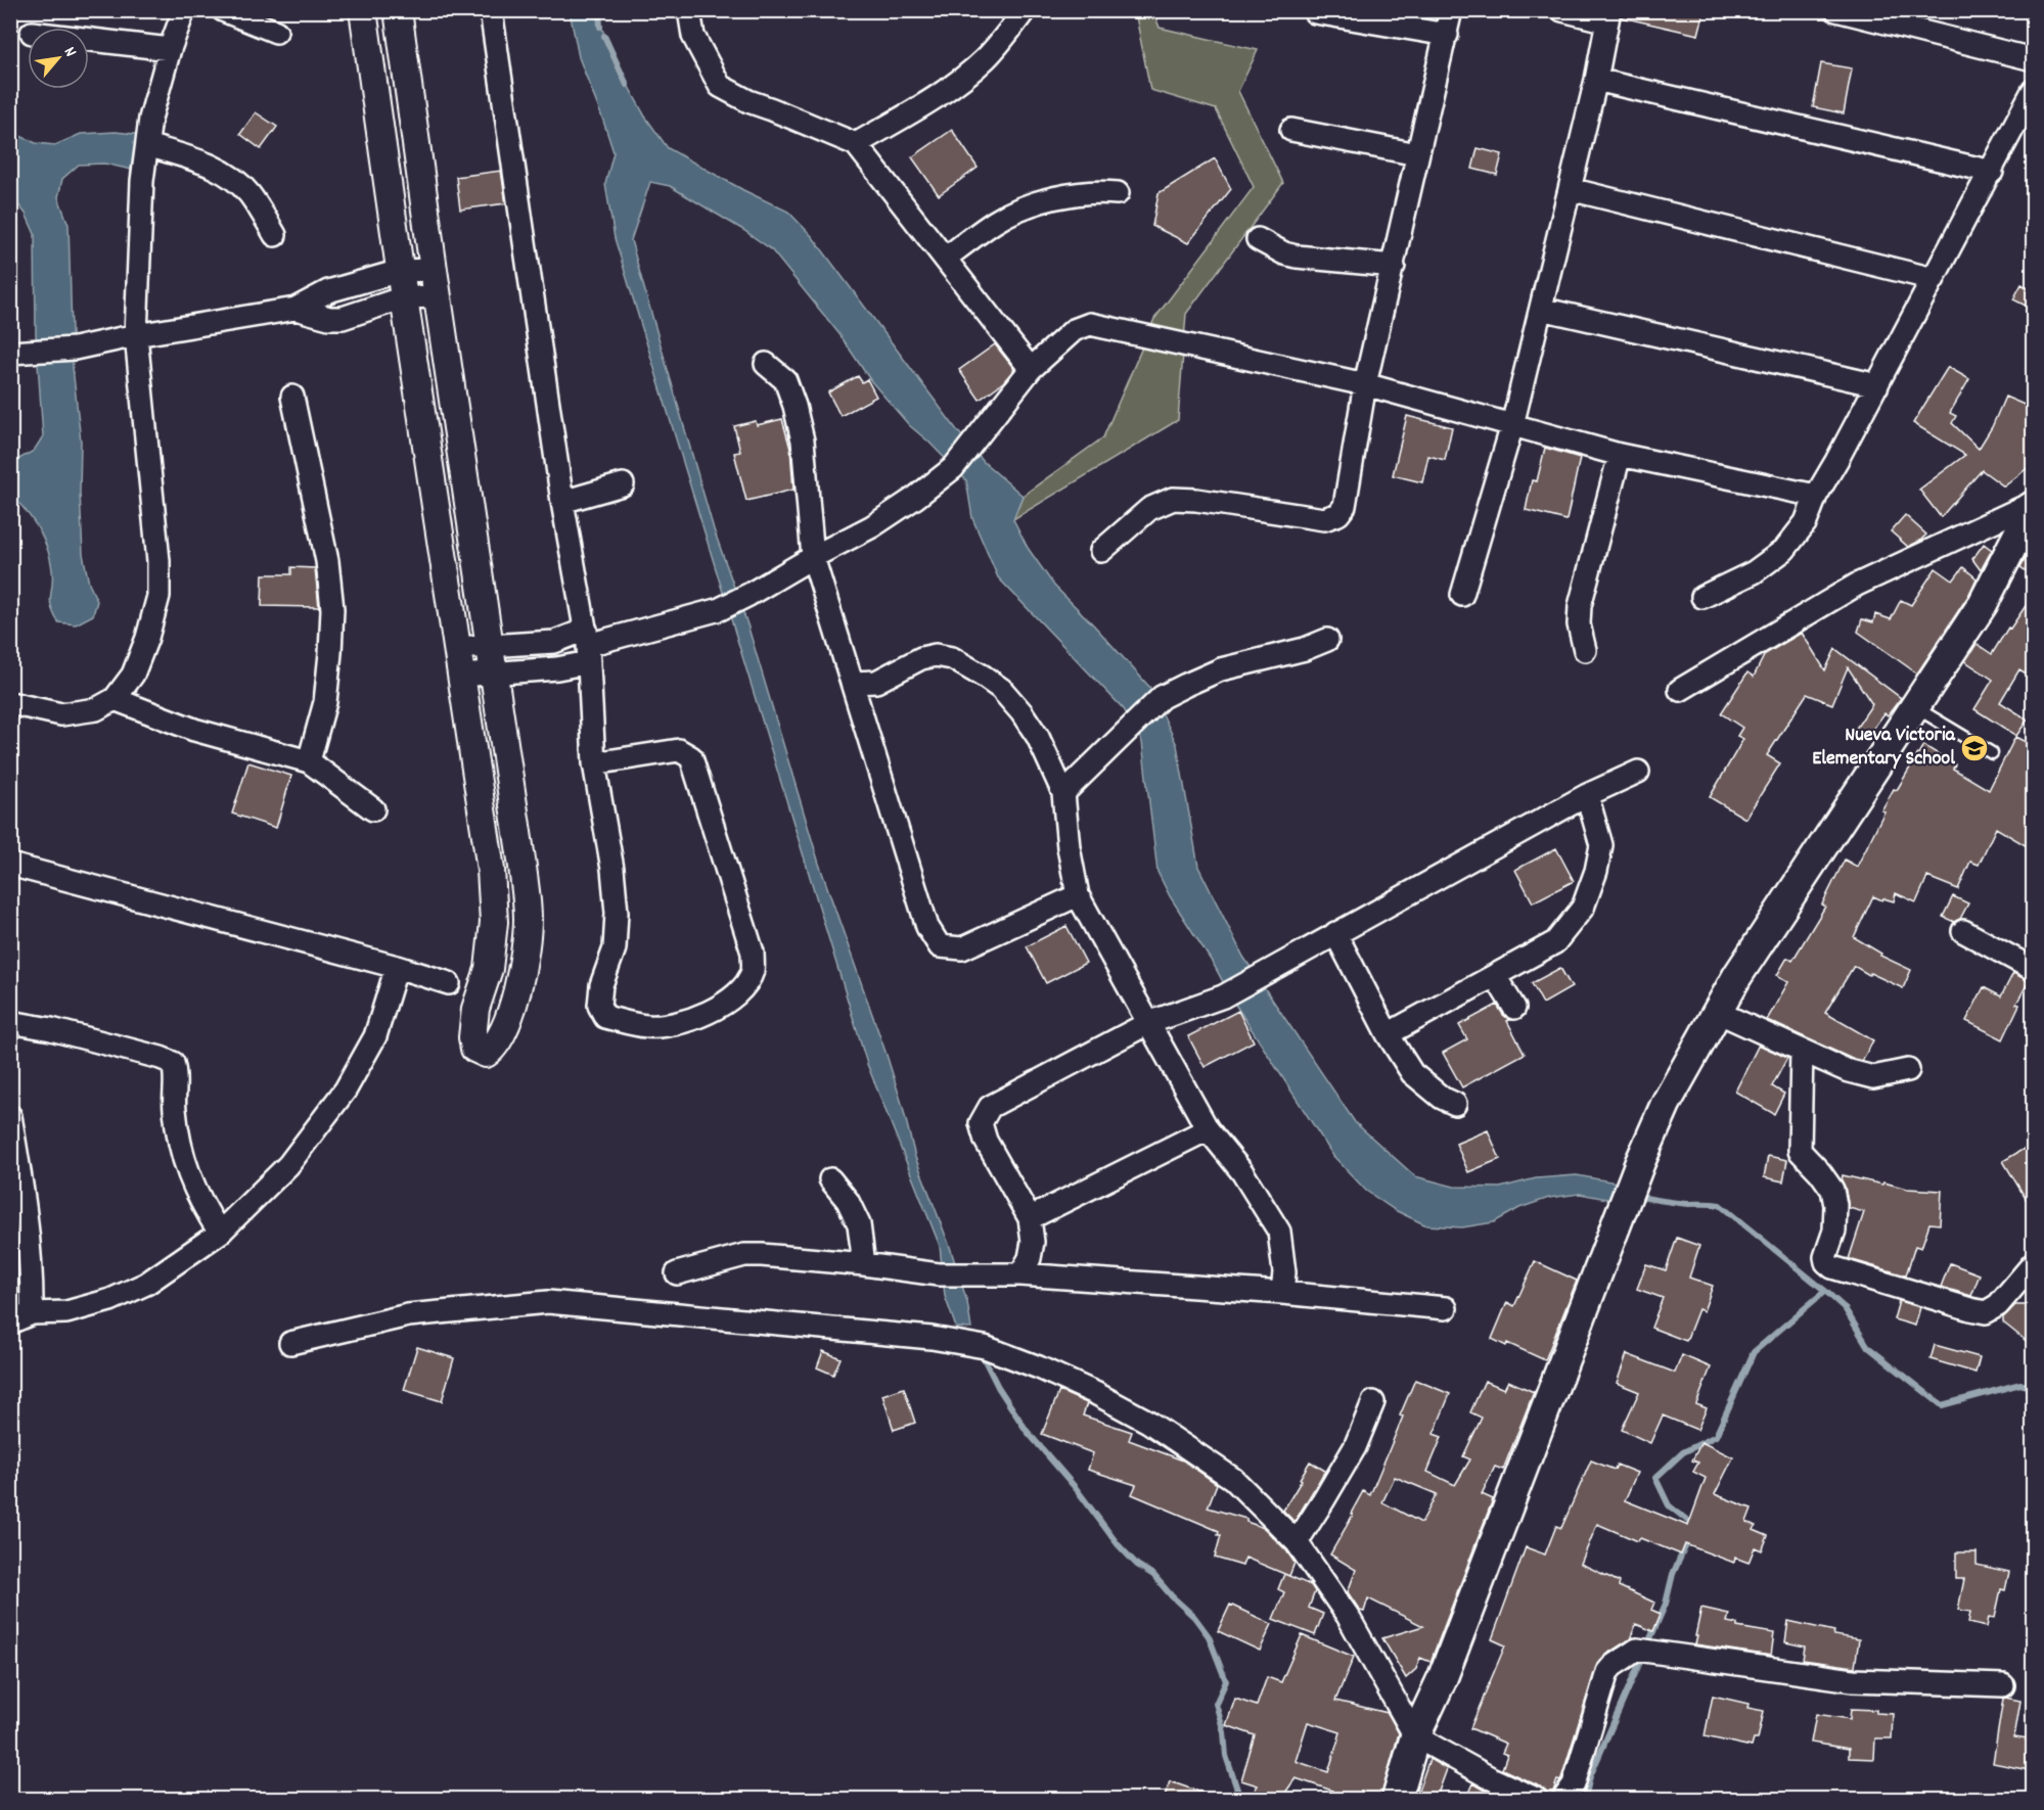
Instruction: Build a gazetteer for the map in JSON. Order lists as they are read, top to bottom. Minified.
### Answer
{"places":{"school or university":["Nueva Victoria Elementary School"]},"north":"top right"}
